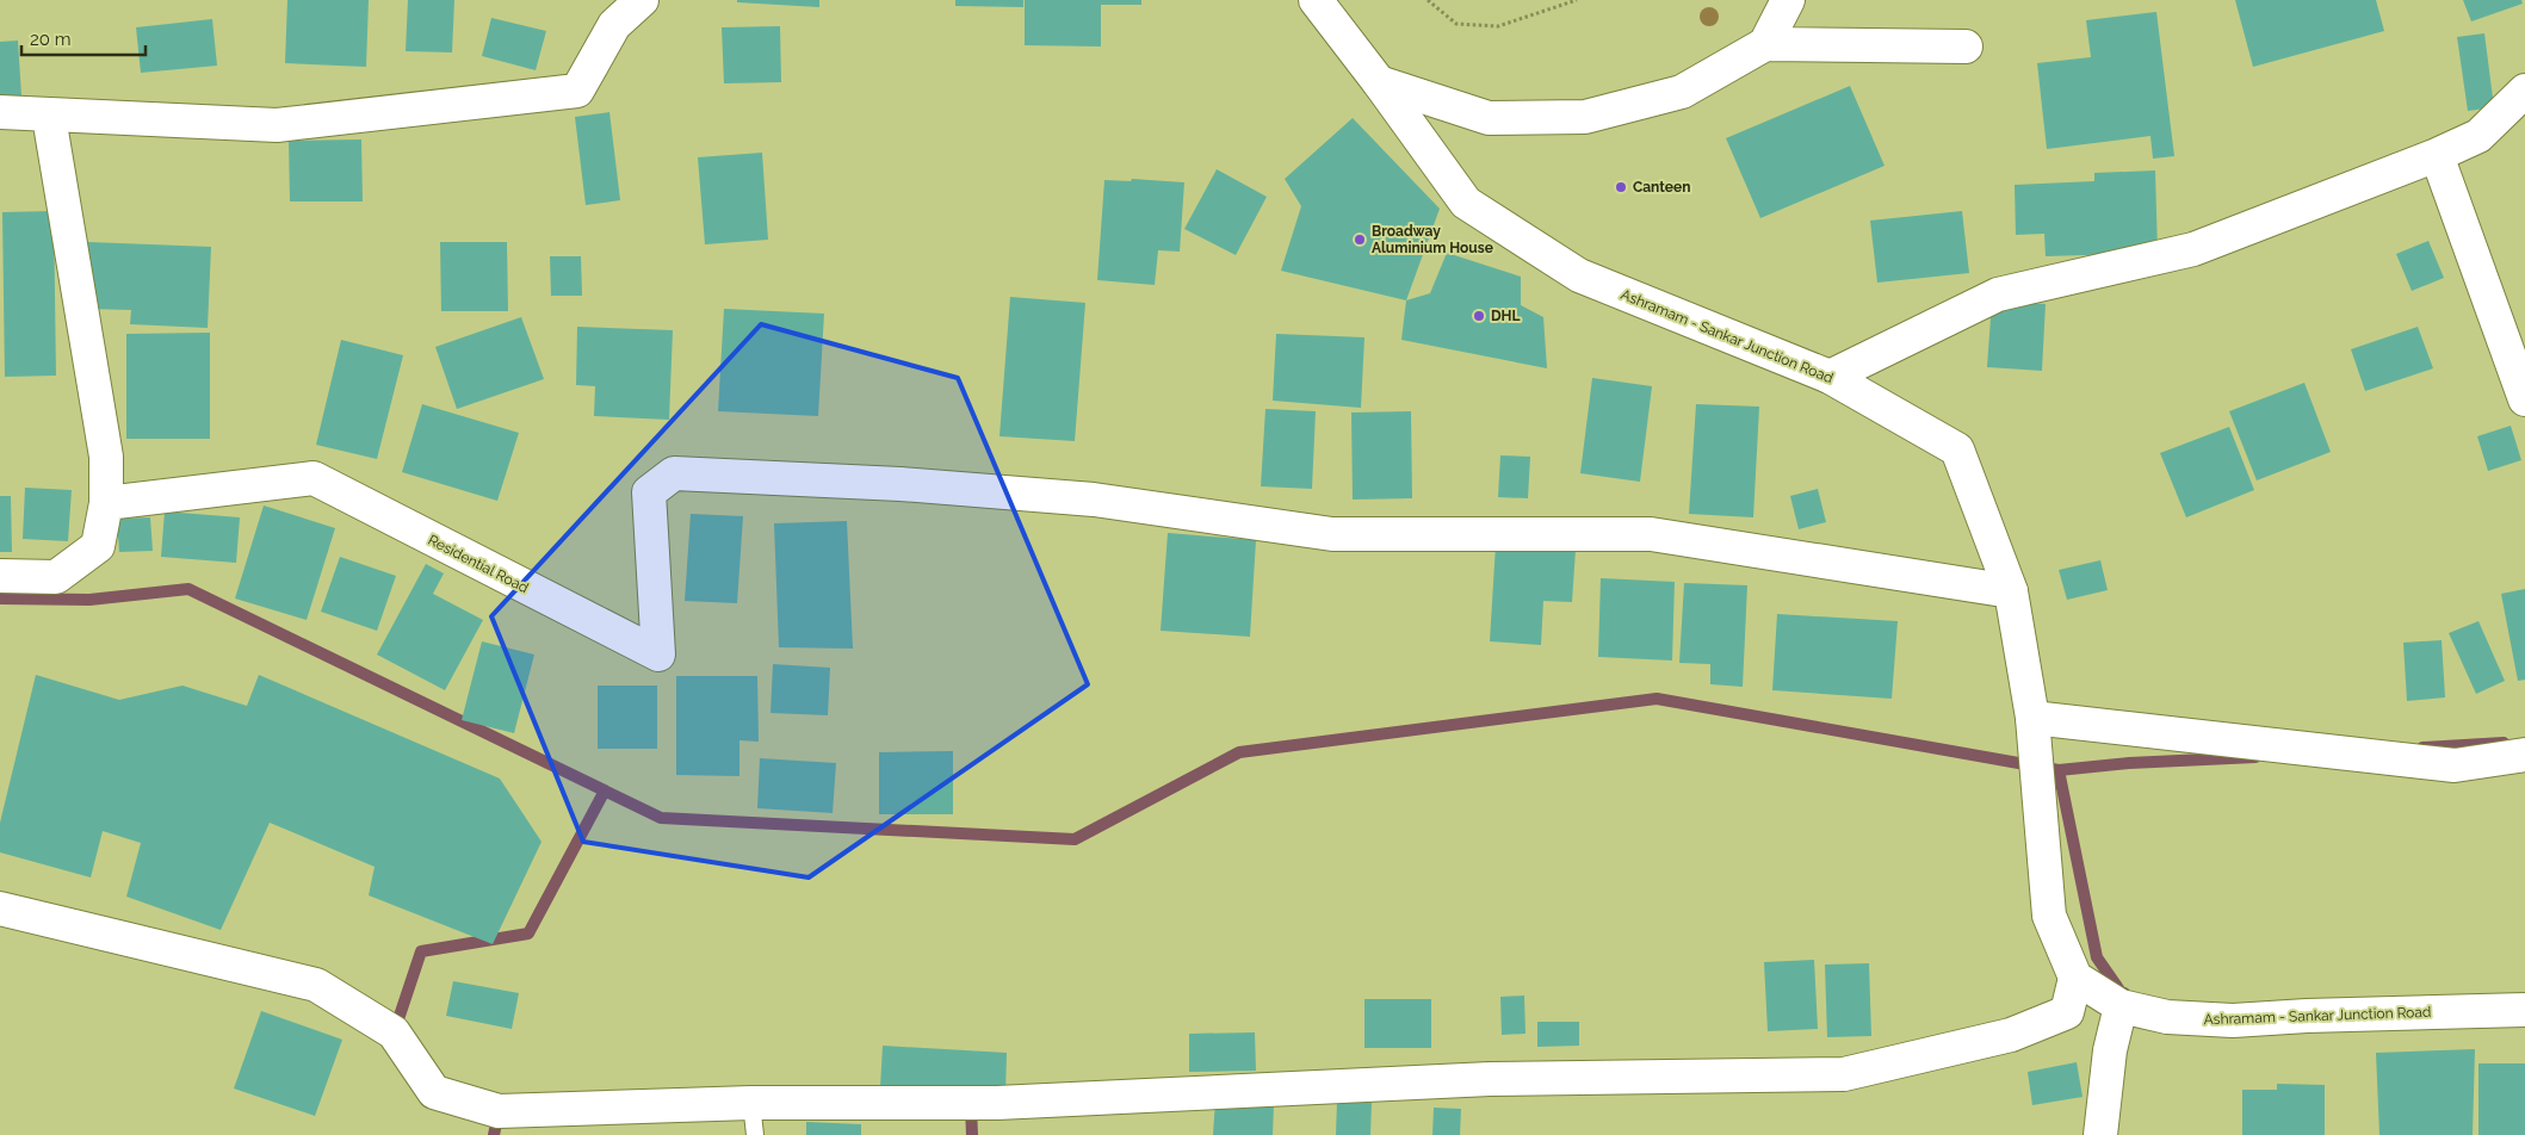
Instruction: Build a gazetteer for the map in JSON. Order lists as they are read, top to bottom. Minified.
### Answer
{"streets":{"street":["Ashramam - Sankar Junction Road","Residential Road"]},"crossings":[["Ashramam - Sankar Junction Road","Residential Road"]],"places":["Canteen","Broadway Aluminium House","DHL"],"scale_bar":"20 m"}
